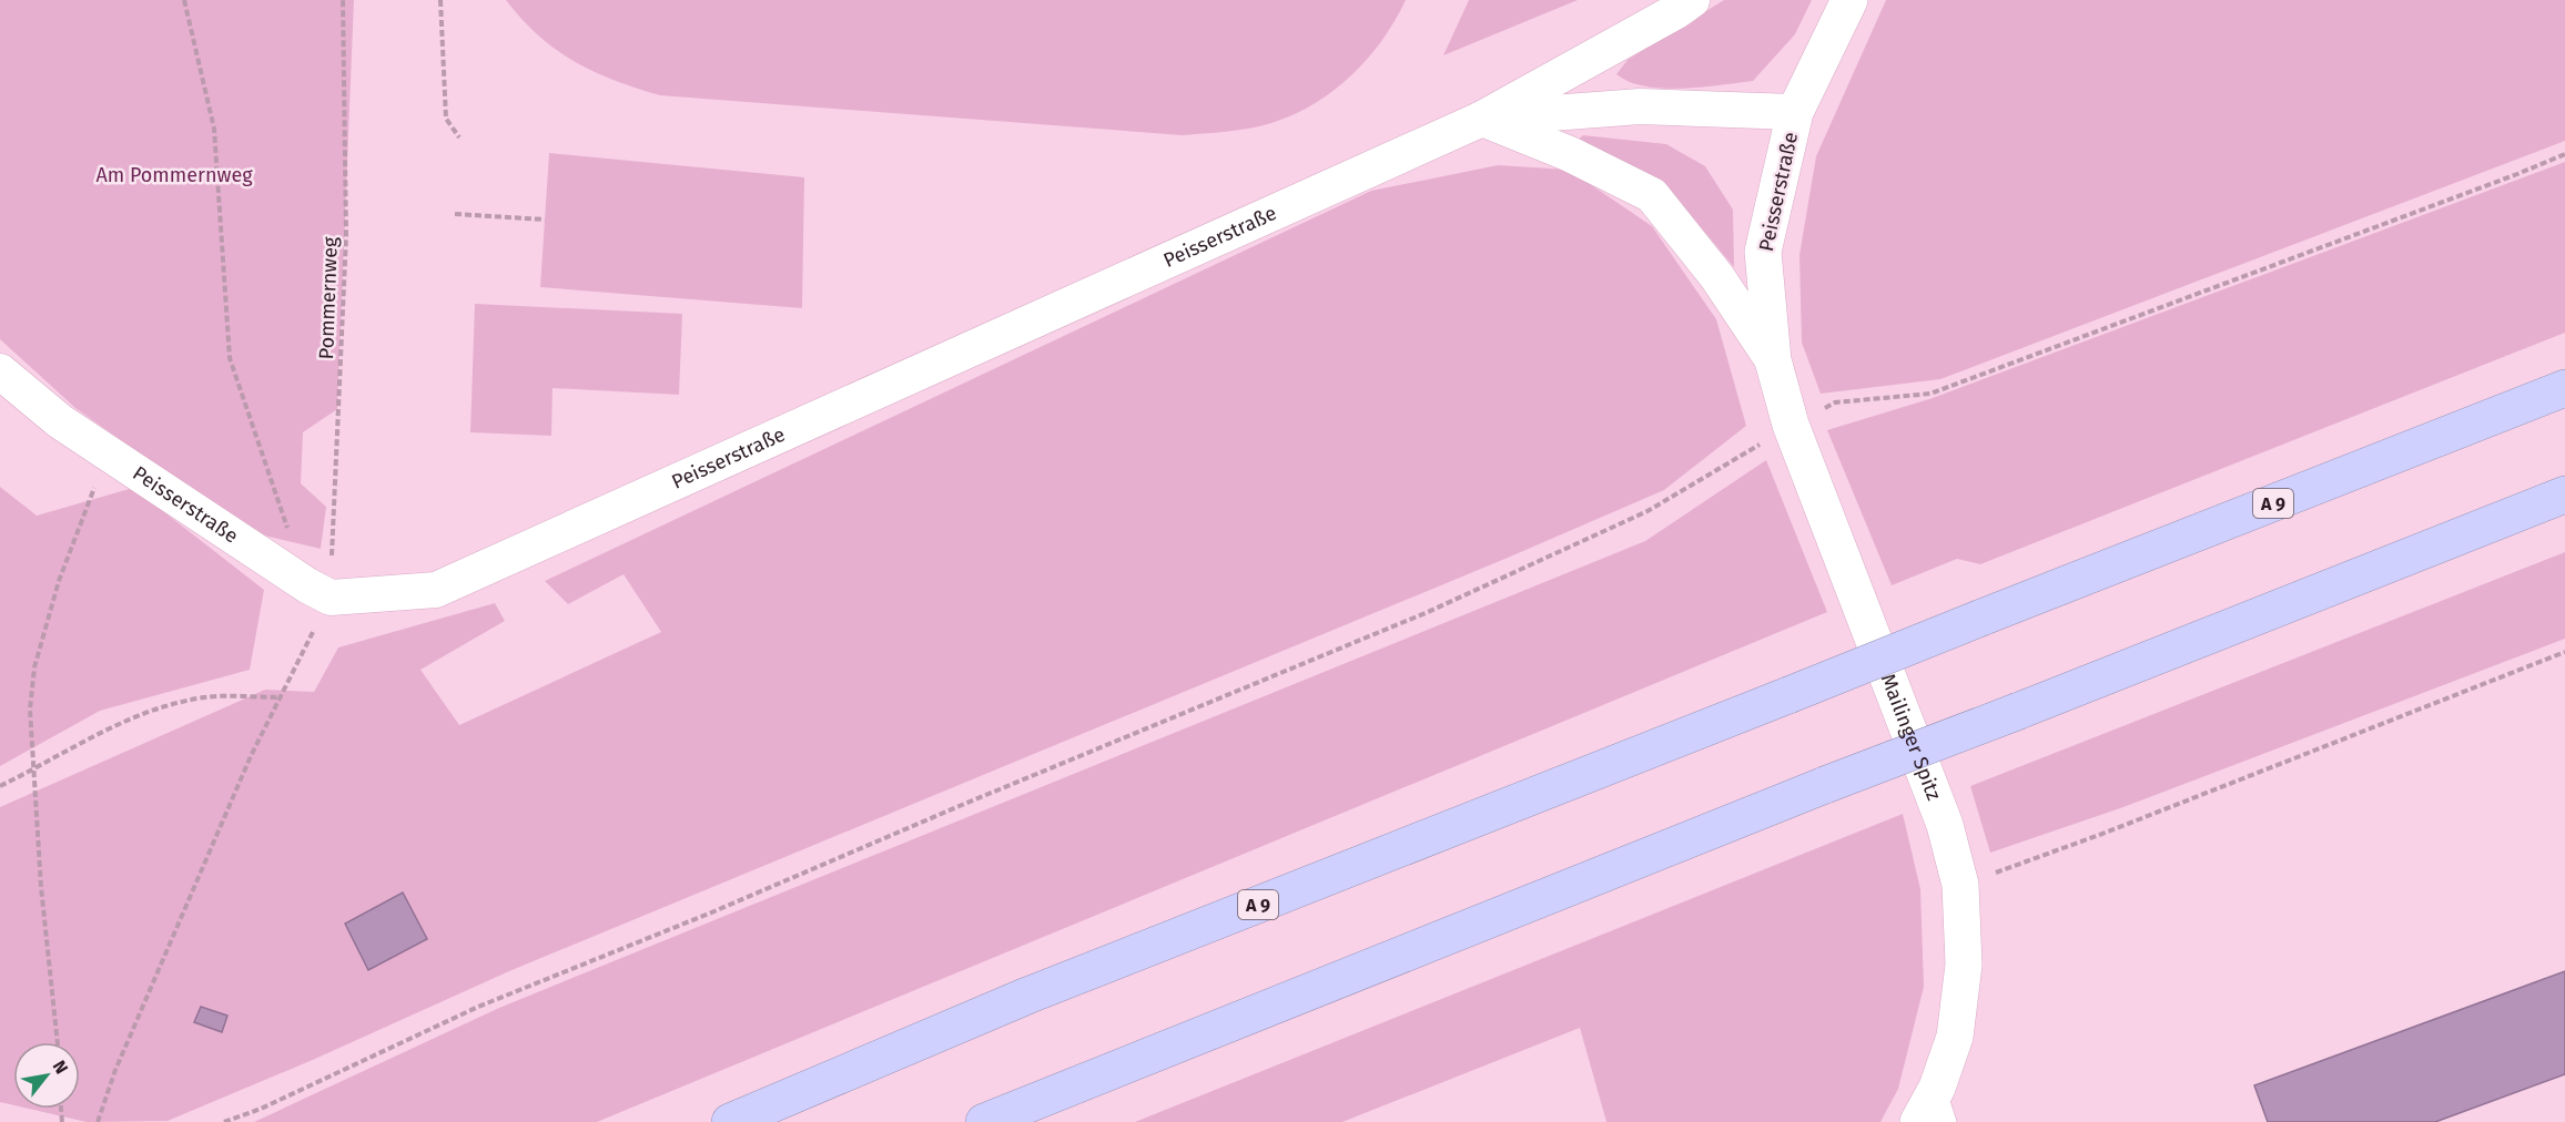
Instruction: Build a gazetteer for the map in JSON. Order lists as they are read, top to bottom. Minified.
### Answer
{"streets":{"highway":["A 9"],"street":["Peisserstraße","Mailinger Spitz"],"path":["Pommernweg"]},"crossings":[["Peisserstraße","Pommernweg"],["Peisserstraße","Mailinger Spitz"]],"parks":["Am Pommernweg"],"north":"top right"}
